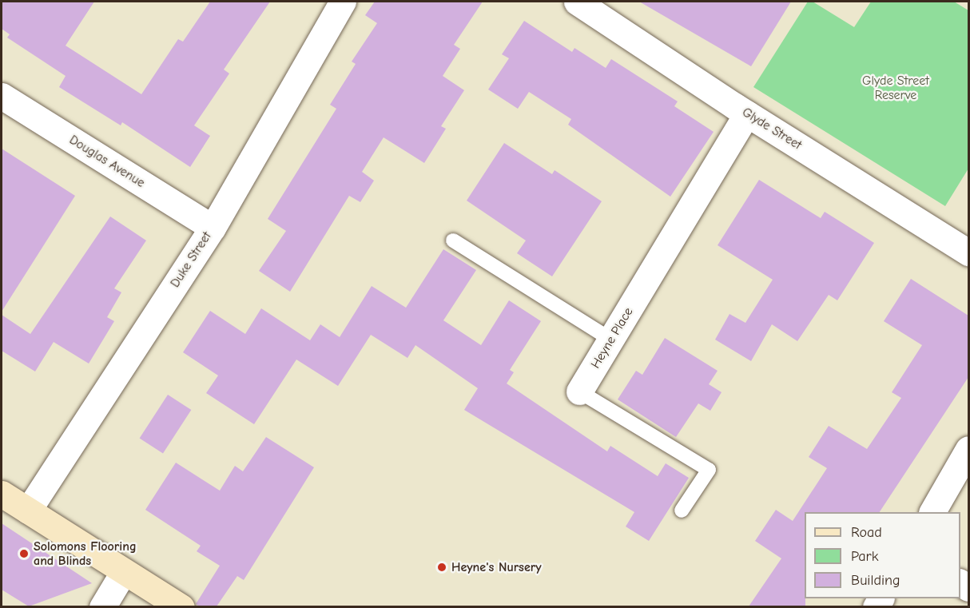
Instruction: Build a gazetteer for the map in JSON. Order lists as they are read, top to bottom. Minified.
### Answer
{"streets":{"street":["Glyde Street","Douglas Avenue","Duke Street","Heyne Place"]},"crossings":[["Glyde Street","Heyne Place"],["Douglas Avenue","Duke Street"]],"parks":["Glyde Street Reserve"],"places":["Solomons Flooring and Blinds","Heyne's Nursery"],"legend":["Road","Park","Building"]}
